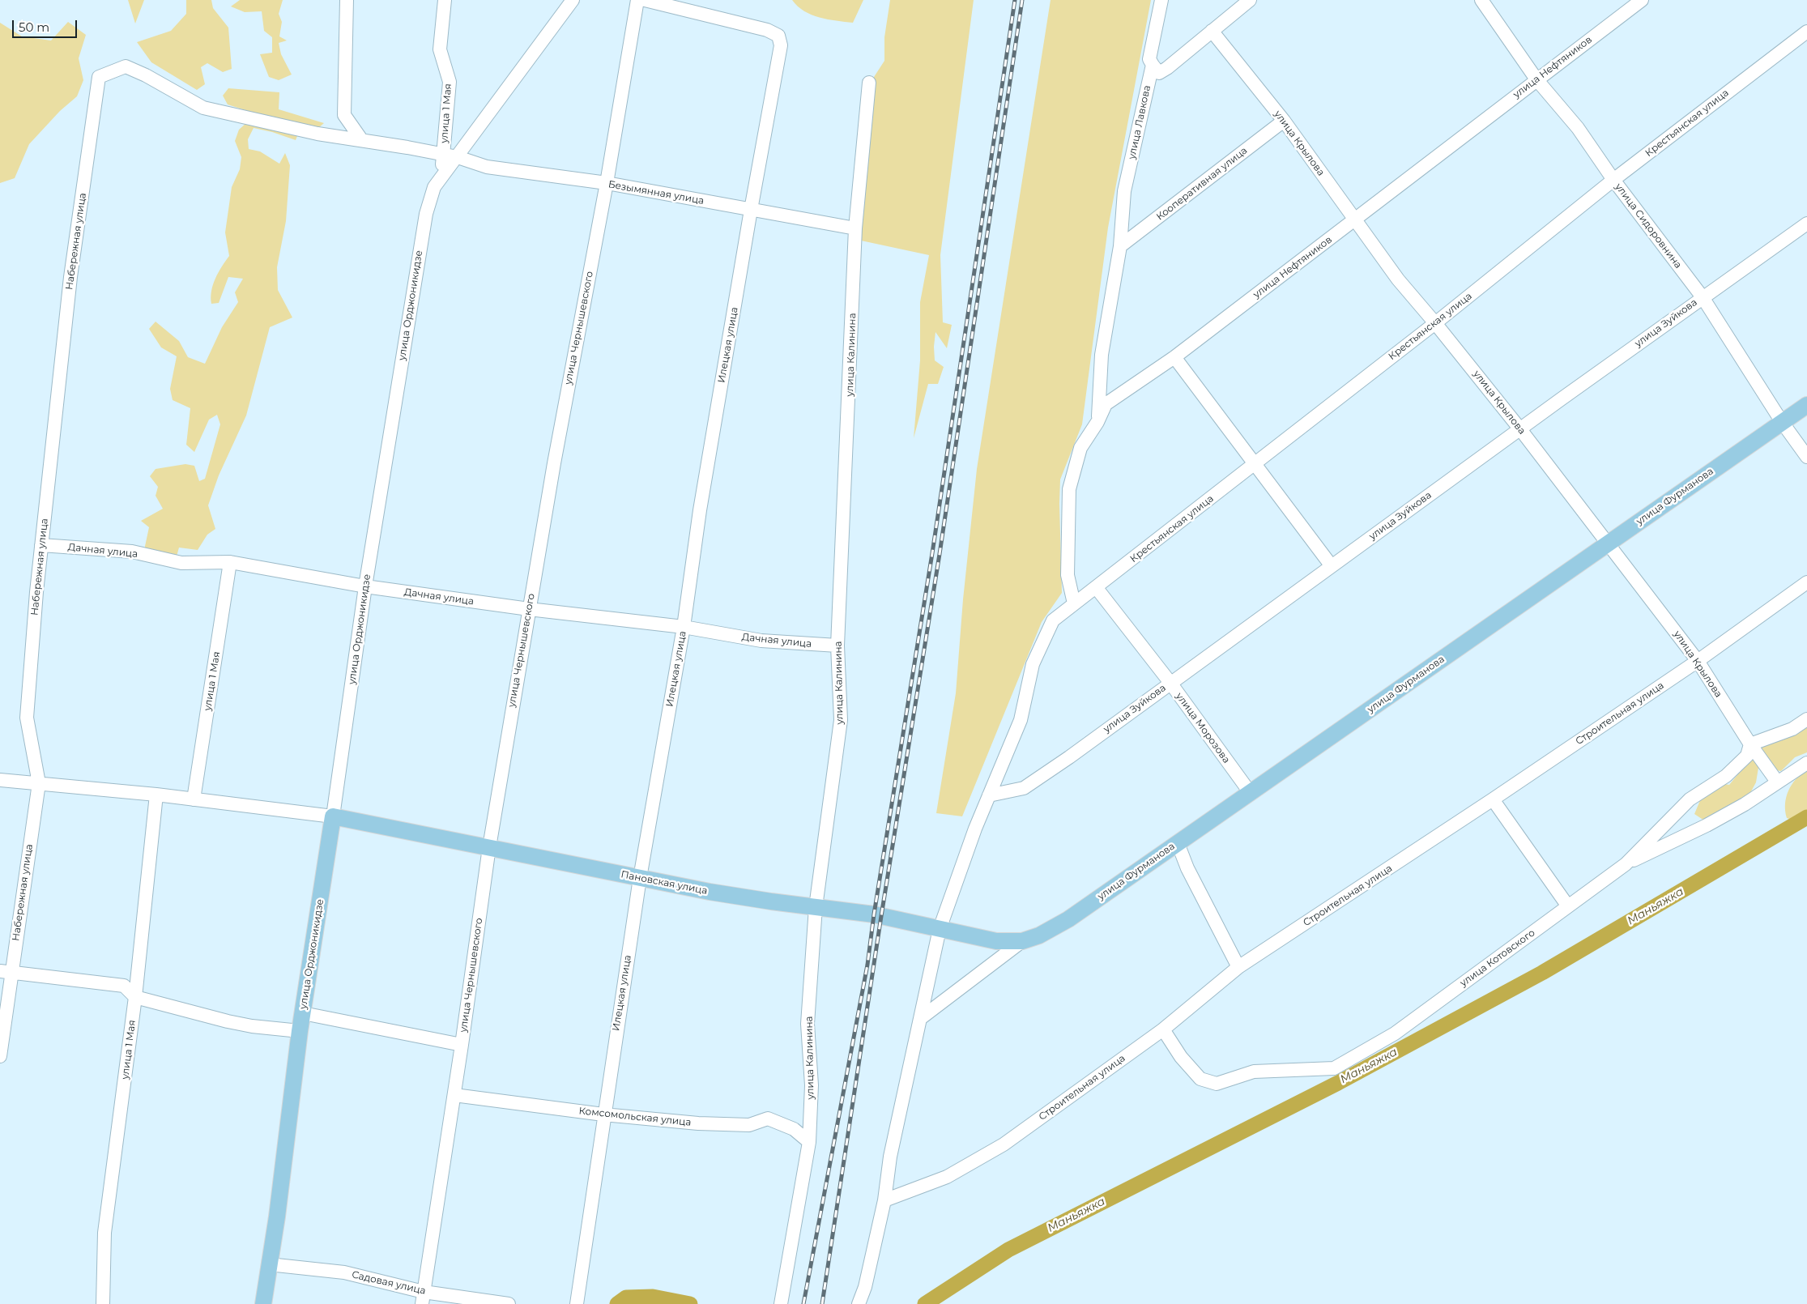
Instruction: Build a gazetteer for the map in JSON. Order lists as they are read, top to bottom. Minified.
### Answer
{"streets":{"main road":["улица Орджоникидзе","улица Фурманова","Пановская улица"],"street":["улица Нефтяников","улица 1 Мая","улица Лавкова","Крестьянская улица","улица Крылова","Кооперативная улица","Безымянная улица","улица Сидоровнина","Набережная улица","улица Зуйкова","улица Чернышевского","Илецкая улица","улица Калинина","Дачная улица","Строительная улица","улица Морозова","улица Котовского","Комсомольская улица","Садовая улица"]},"crossings":[["улица Нефтяников","улица Лавкова"],["улица Нефтяников","Крестьянская улица"],["улица Нефтяников","улица Крылова"],["улица Нефтяников","улица Сидоровнина"],["улица 1 Мая","Безымянная улица"],["улица 1 Мая","улица Орджоникидзе"],["улица 1 Мая","Дачная улица"],["улица Лавкова","Кооперативная улица"],["Крестьянская улица","улица Крылова"],["Крестьянская улица","улица Сидоровнина"],["Крестьянская улица","улица Зуйкова"],["Крестьянская улица","улица Морозова"],["улица Крылова","Кооперативная улица"],["улица Крылова","улица Зуйкова"],["улица Крылова","улица Фурманова"],["улица Крылова","Строительная улица"],["улица Крылова","улица Котовского"],["Безымянная улица","Набережная улица"],["Безымянная улица","улица Орджоникидзе"],["Безымянная улица","улица Чернышевского"],["Безымянная улица","Илецкая улица"],["Безымянная улица","улица Калинина"],["улица Сидоровнина","улица Зуйкова"],["улица Сидоровнина","улица Фурманова"],["Набережная улица","Дачная улица"],["улица Орджоникидзе","Дачная улица"],["улица Орджоникидзе","Пановская улица"],["улица Орджоникидзе","Садовая улица"],["улица Зуйкова","улица Морозова"],["улица Чернышевского","Дачная улица"],["улица Чернышевского","Пановская улица"],["улица Чернышевского","Комсомольская улица"],["улица Чернышевского","Садовая улица"],["Илецкая улица","Дачная улица"],["Илецкая улица","Пановская улица"],["Илецкая улица","Комсомольская улица"],["улица Калинина","Дачная улица"],["улица Калинина","Пановская улица"],["улица Калинина","Комсомольская улица"],["улица Фурманова","улица Морозова"],["улица Фурманова","Пановская улица"],["Строительная улица","улица Котовского"]],"water":["Маньяжка"],"scale_bar":"50 m"}
